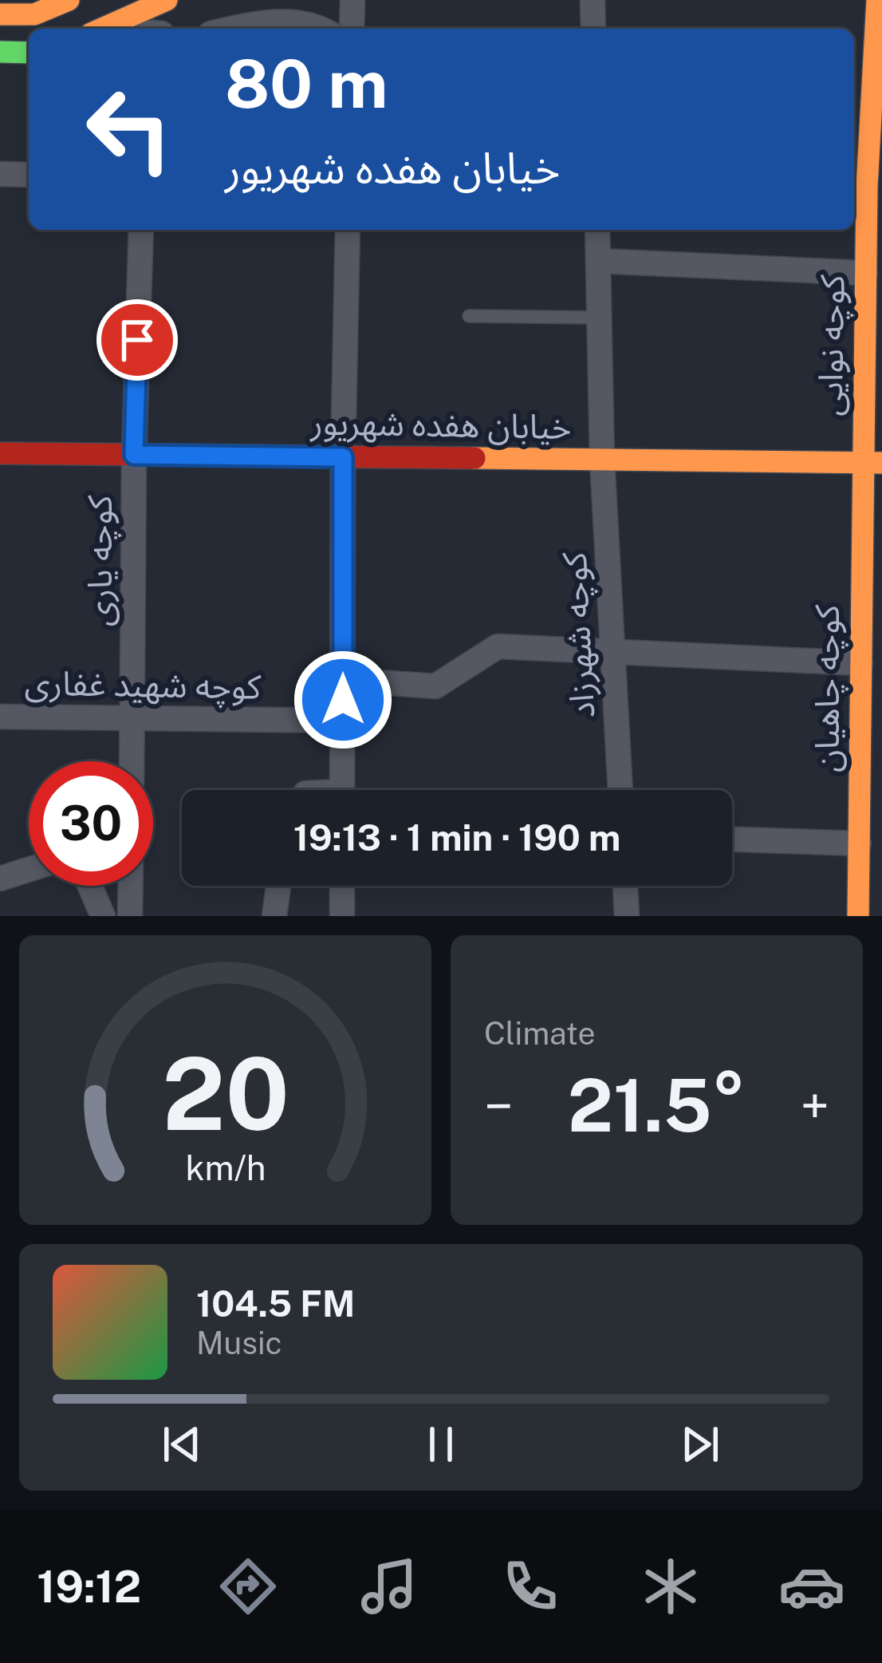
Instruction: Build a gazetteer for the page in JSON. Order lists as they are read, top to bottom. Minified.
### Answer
{"streets":{"street":["کوچه نوایی","خیابان هفده شهریور","کوچه یاری","کوچه شهرزاد","کوچه شهید غفاری","کوچه چاهیان"]},"crossings":[["کوچه نوایی","خیابان هفده شهریور"],["کوچه نوایی","کوچه چاهیان"],["خیابان هفده شهریور","کوچه یاری"],["خیابان هفده شهریور","کوچه شهرزاد"],["خیابان هفده شهریور","کوچه چاهیان"],["کوچه یاری","کوچه شهید غفاری"]],"page":{"turn":["80 m","خیابان هفده شهریور"],"limit":"30","trip":"19:13 · 1 min · 190 m","tile":"Climate","heat":["−","21.5°","+"],"song":["104.5 FM","Music"],"tabs":"19:12","gauge":["20","km/h"]}}
